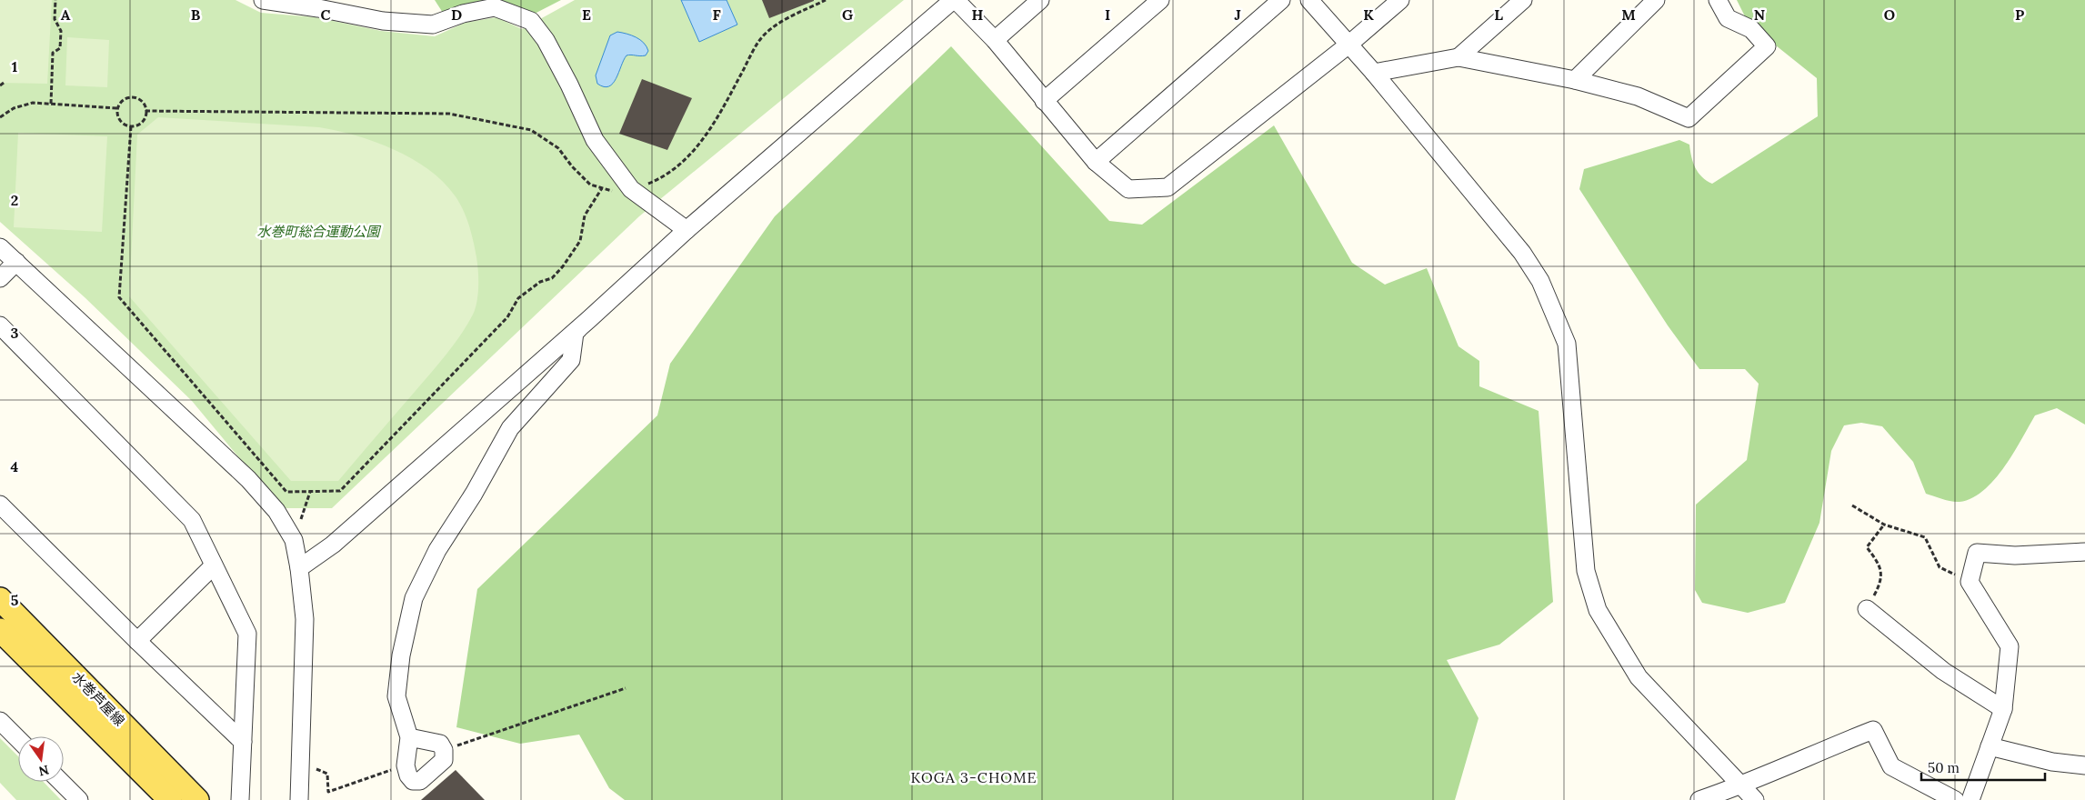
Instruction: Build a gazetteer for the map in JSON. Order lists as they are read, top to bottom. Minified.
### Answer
{"streets":{"main road":["水巻芦屋線"]},"districts":["KOGA 3-CHOME"],"parks":["水巻町総合運動公園"],"scale_bar":"50 m","north":"bottom","grid":{"columns":["A","B","C","D","E","F","G","H","I","J","K","L","M","N","O","P"],"rows":["1","2","3","4","5"]}}
